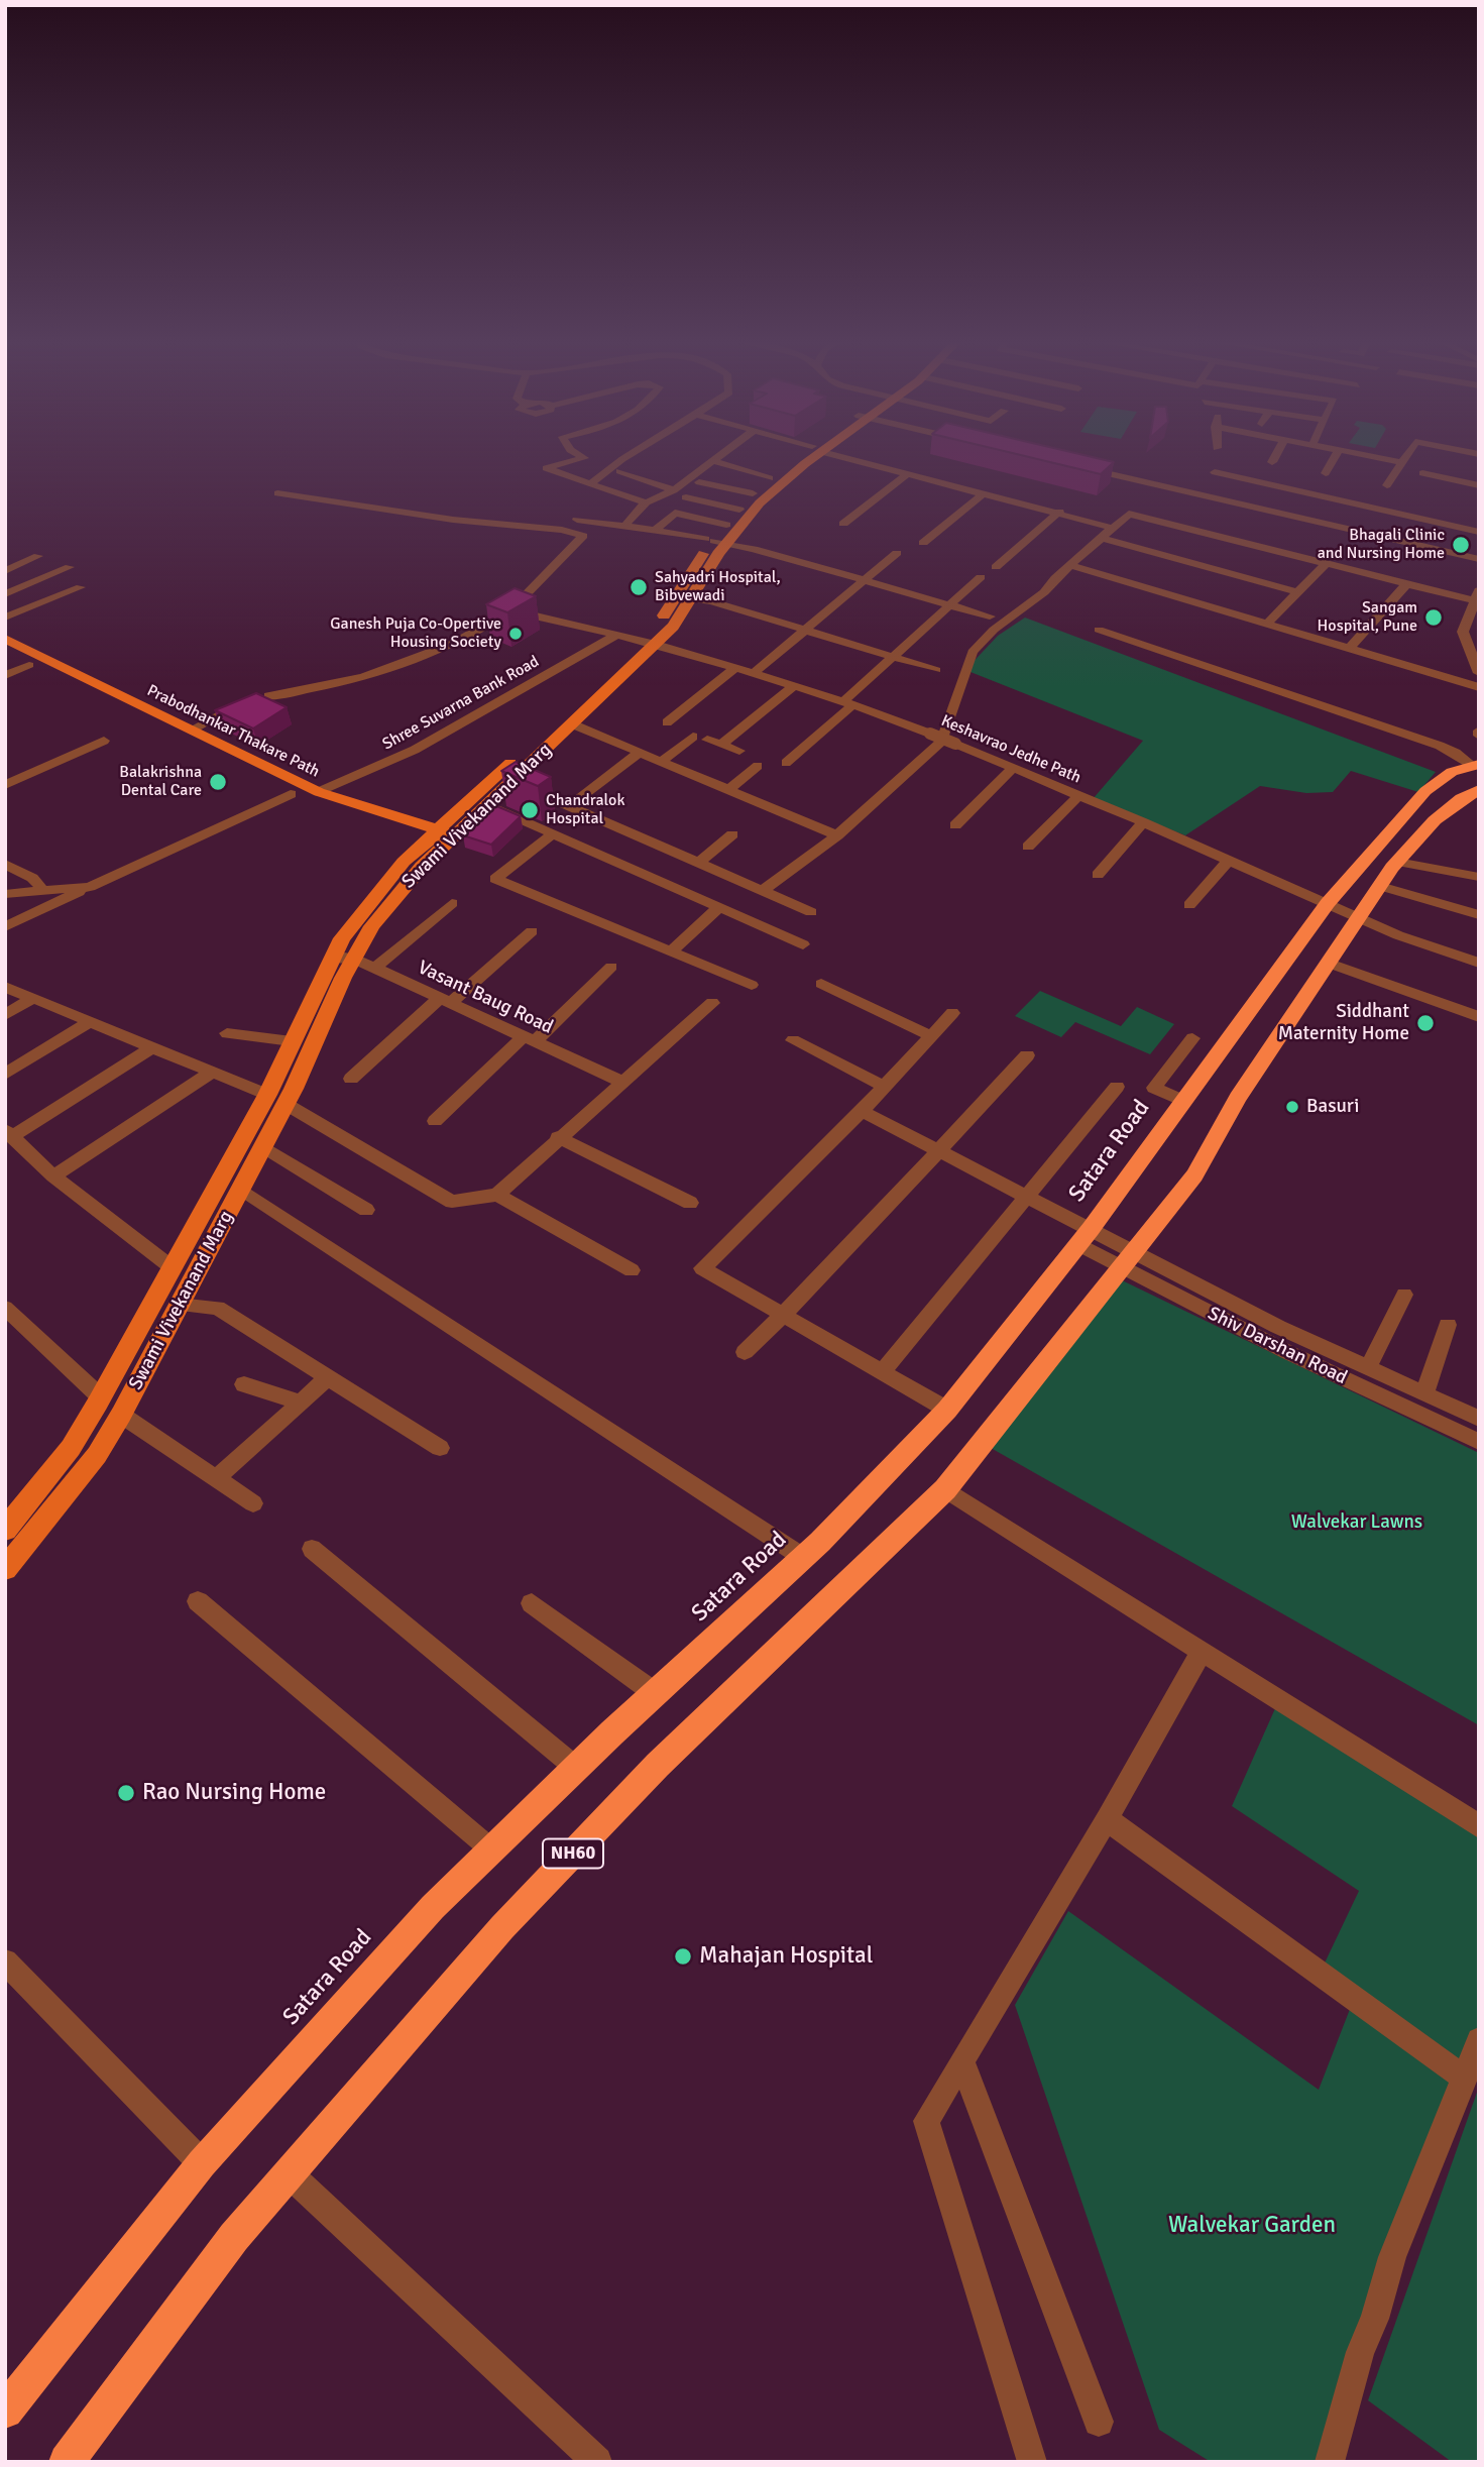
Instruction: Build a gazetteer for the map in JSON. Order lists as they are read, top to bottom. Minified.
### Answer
{"streets":{"highway":["Satara Road","NH60"],"main road":["Prabodhankar Thakare Path","Swami Vivekanand Marg"],"street":["Shree Suvarna Bank Road","Keshavrao Jedhe Path","Vasant Baug Road","Shiv Darshan Road"]},"crossings":[["Shree Suvarna Bank Road","Prabodhankar Thakare Path"],["Shree Suvarna Bank Road","Keshavrao Jedhe Path"],["Prabodhankar Thakare Path","Swami Vivekanand Marg"],["Keshavrao Jedhe Path","Swami Vivekanand Marg"],["Keshavrao Jedhe Path","Satara Road"],["Keshavrao Jedhe Path","NH60"],["Swami Vivekanand Marg","Vasant Baug Road"],["Satara Road","Shiv Darshan Road"],["Shiv Darshan Road","NH60"]],"parks":["Walvekar Lawns","Walvekar Garden"],"places":["Bhagali Clinic and Nursing Home","Sahyadri Hospital, Bibvewadi","Sangam Hospital, Pune","Ganesh Puja Co-Opertive Housing Society","Balakrishna Dental Care","Chandralok Hospital","Siddhant Maternity Home","Basuri","Rao Nursing Home","Mahajan Hospital"]}
